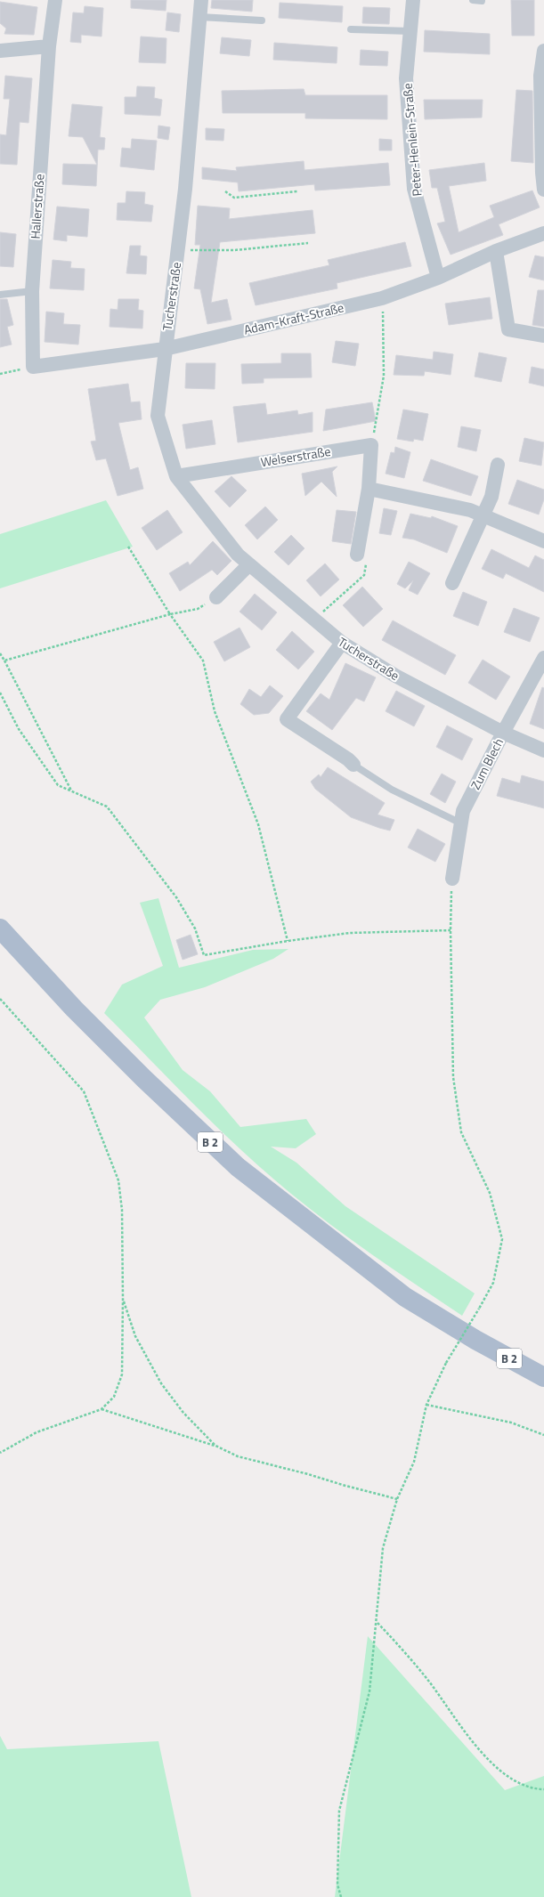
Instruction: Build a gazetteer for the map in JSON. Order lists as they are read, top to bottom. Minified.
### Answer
{"streets":{"main road":["B 2"],"street":["Peter-Henlein-Straße","Hallerstraße","Tucherstraße","Adam-Kraft-Straße","Welserstraße","Zum Blech"]},"crossings":[["Peter-Henlein-Straße","Adam-Kraft-Straße"],["Hallerstraße","Adam-Kraft-Straße"],["Tucherstraße","Adam-Kraft-Straße"],["Tucherstraße","Welserstraße"],["Tucherstraße","Zum Blech"]]}
